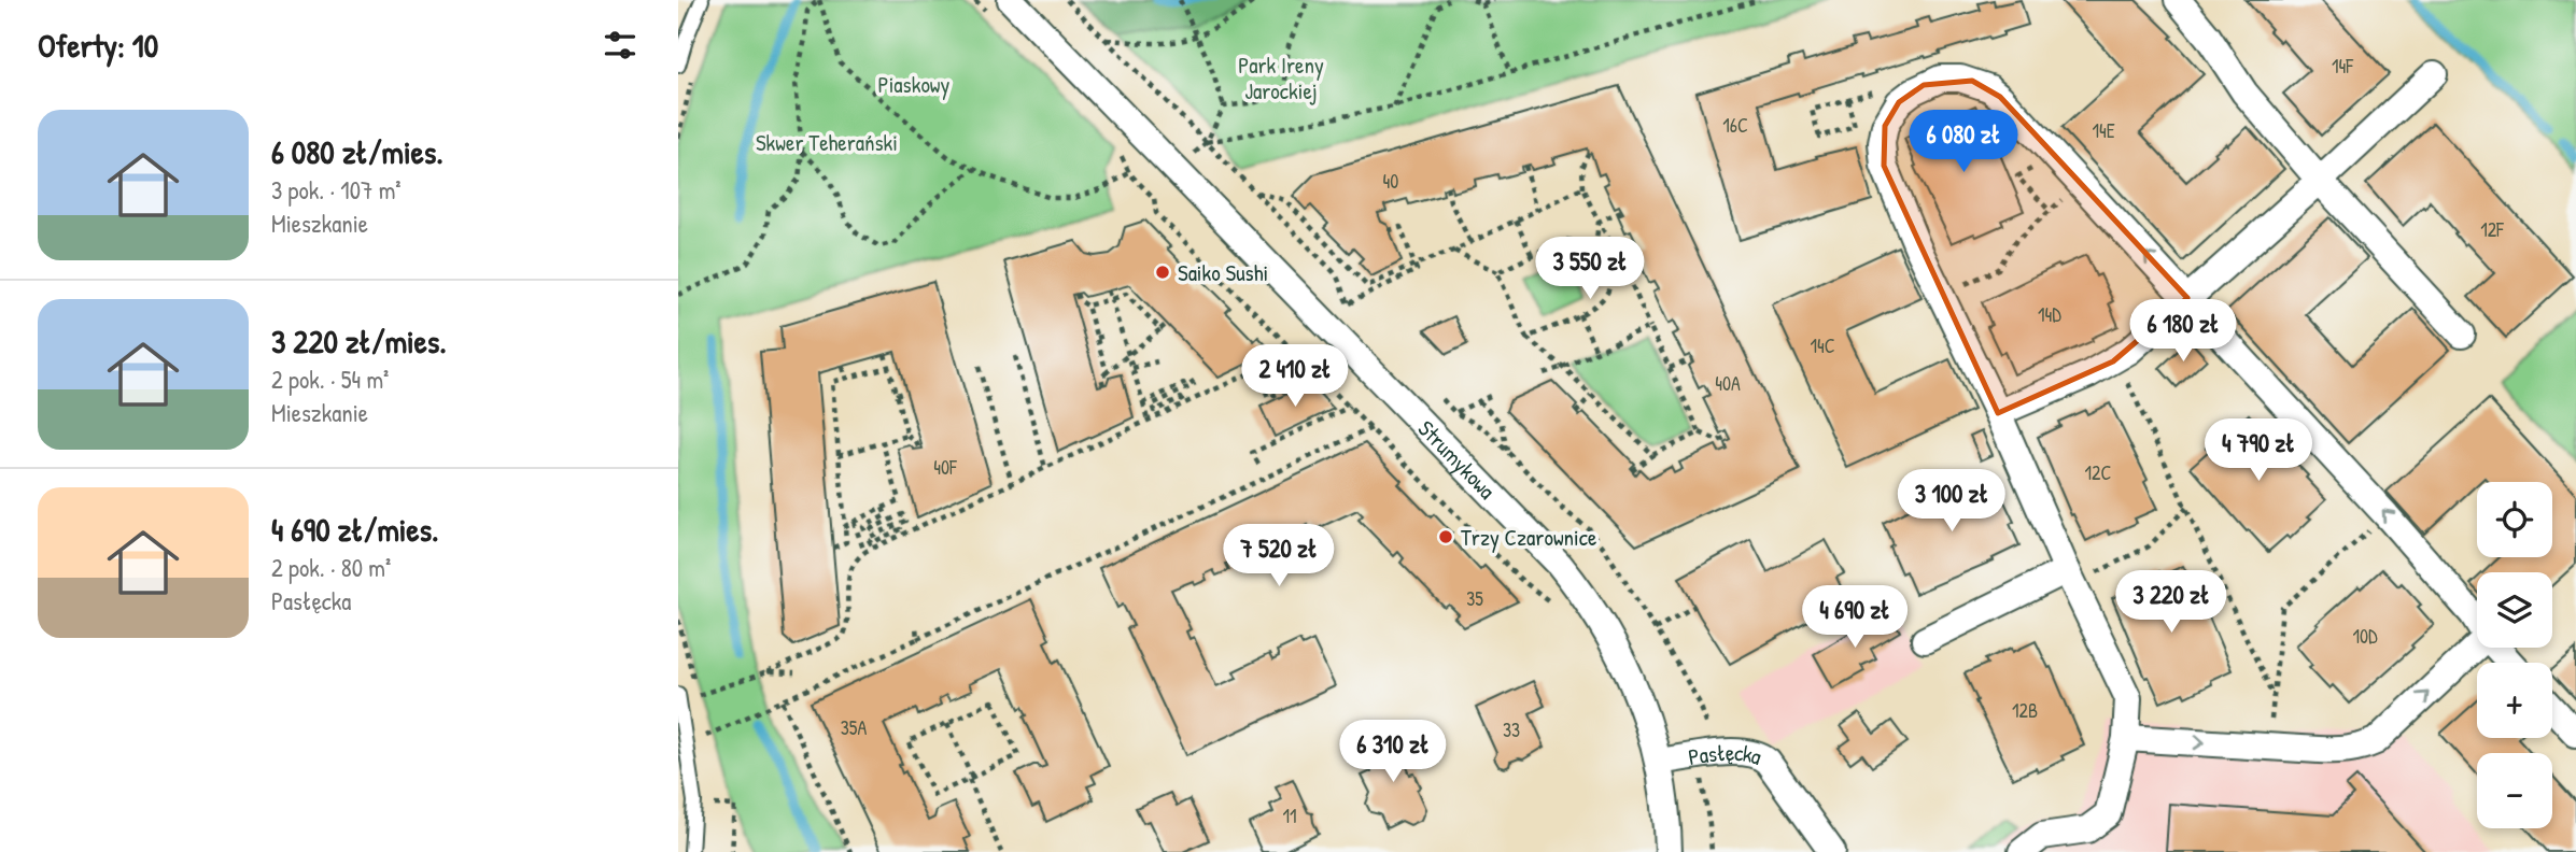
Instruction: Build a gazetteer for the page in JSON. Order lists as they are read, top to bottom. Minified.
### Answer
{"streets":{"street":["Strumykowa","Pasłęcka"]},"crossings":[["Strumykowa","Pasłęcka"]],"parks":["Park Ireny Jarockiej","Piaskowy","Skwer Teherański"],"places":["Saiko Sushi","Trzy Czarownice"],"house_numbers":["14F","16C","14E","40","12F","14D","14C","40A","40F","12C","35","10D","12B","35A","33","11"],"page":{"heading":"Oferty: 10","list":[{"name":"6 080 zł/mies.","note":"3 pok. · 107 m² · Mieszkanie"},{"name":"3 220 zł/mies.","note":"2 pok. · 54 m² · Mieszkanie"},{"name":"4 690 zł/mies.","note":"2 pok. · 80 m² · Pasłęcka"}],"price":["6 080 zł","3 550 zł","6 180 zł","2 410 zł","4 790 zł","3 100 zł","7 520 zł","3 220 zł","4 690 zł","6 310 zł"],"map_buttons":["+","−"]}}
